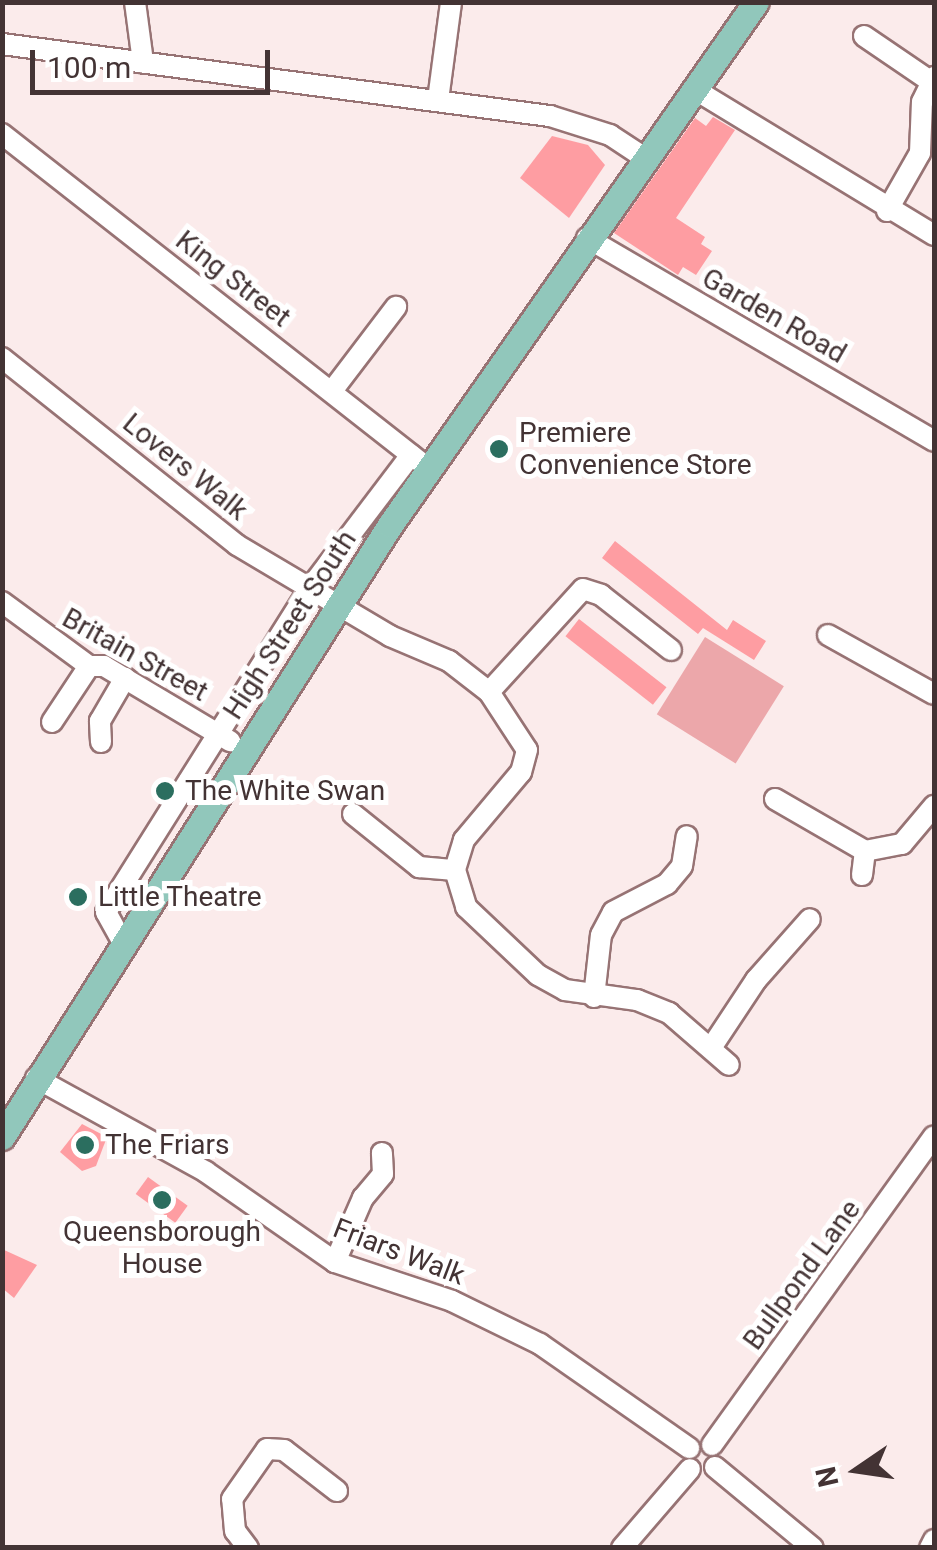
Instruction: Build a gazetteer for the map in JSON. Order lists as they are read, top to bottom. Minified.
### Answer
{"streets":{"main road":["High Street South"],"street":["King Street","Garden Road","Lovers Walk","Britain Street","Friars Walk","Bullpond Lane"]},"crossings":[["King Street","High Street South"],["Garden Road","High Street South"],["Lovers Walk","High Street South"],["High Street South","Britain Street"],["High Street South","Friars Walk"]],"places":["Premiere Convenience Store","The White Swan","Little Theatre","The Friars","Queensborough House"],"scale_bar":"100 m","north":"left"}
